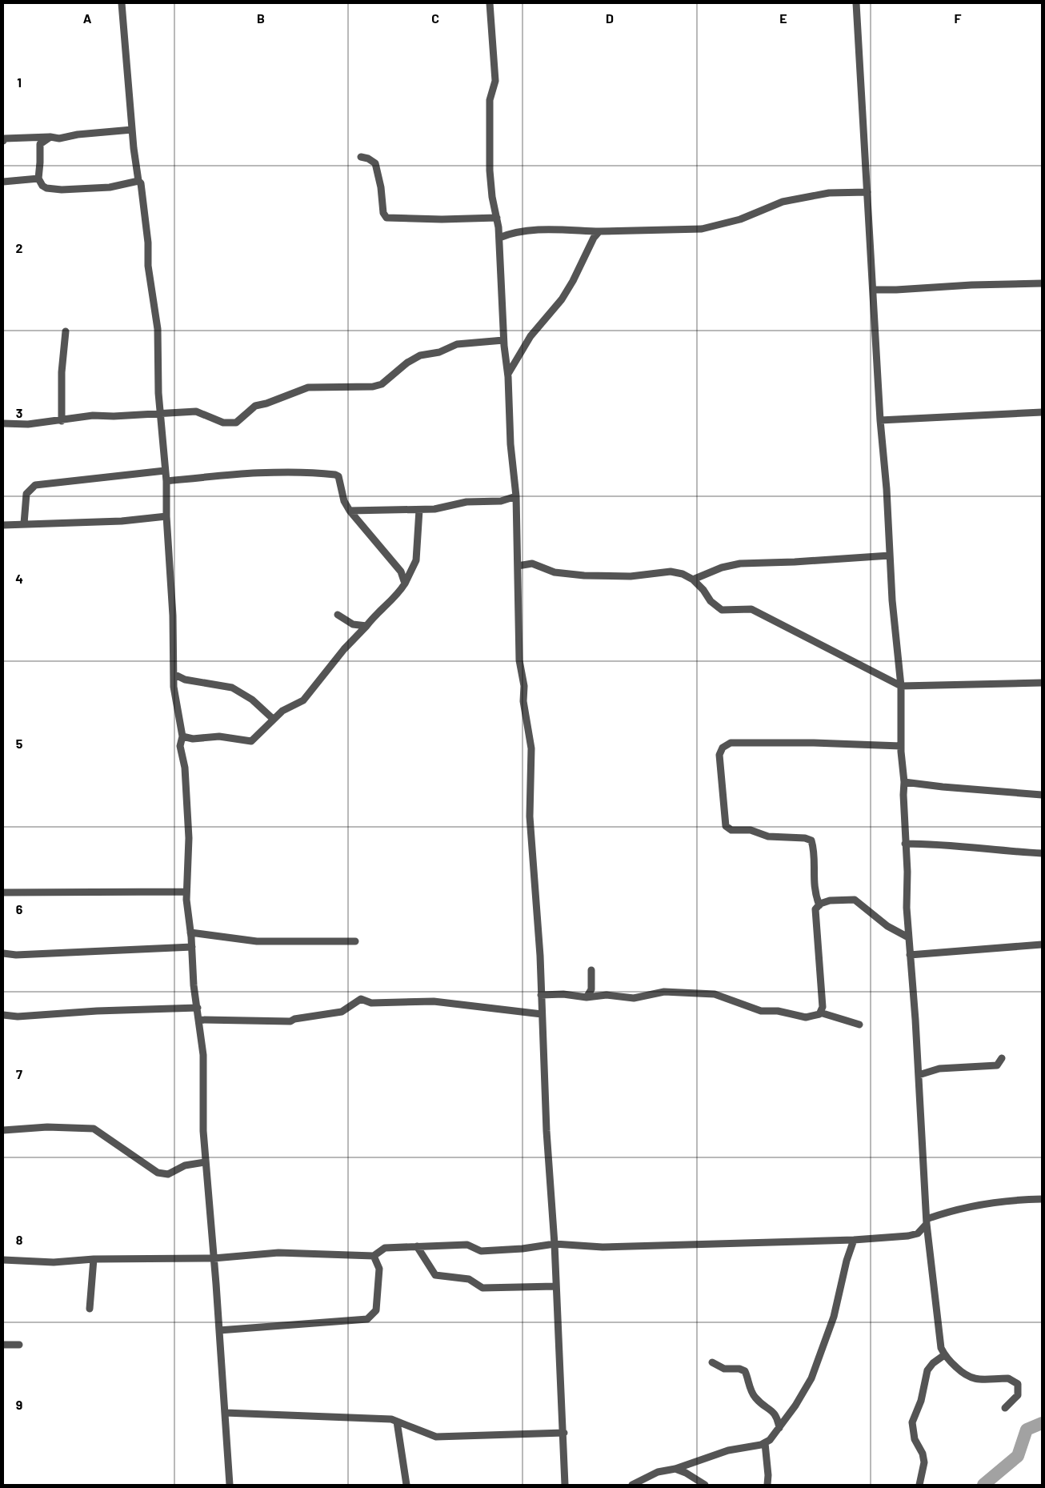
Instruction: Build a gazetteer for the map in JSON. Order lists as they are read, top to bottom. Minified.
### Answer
{"grid":{"columns":["A","B","C","D","E","F"],"rows":["1","2","3","4","5","6","7","8","9"]}}
